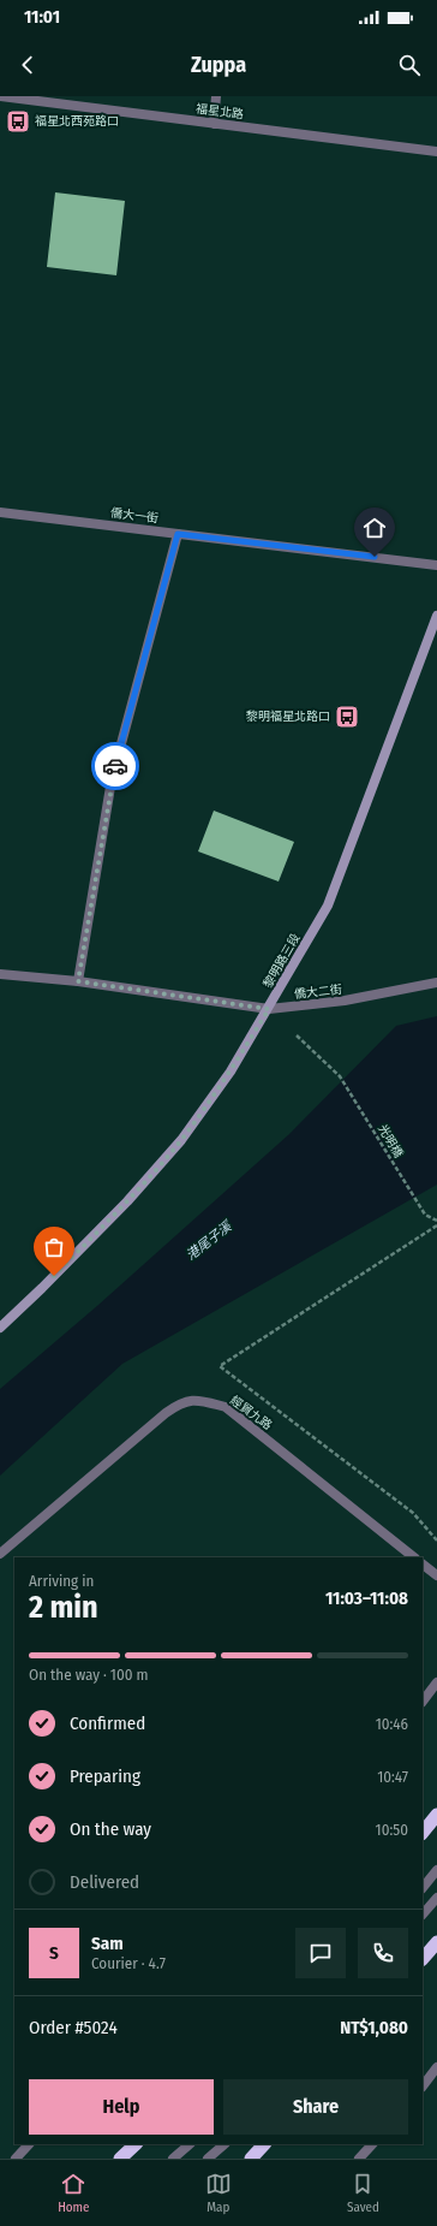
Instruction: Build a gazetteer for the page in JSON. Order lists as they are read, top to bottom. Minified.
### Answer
{"streets":{"main road":["黎明路三段"],"street":["福星北路","僑大一街","僑大二街","經貿九路"],"path":["光明橋"]},"crossings":[["黎明路三段","僑大二街"]],"water":["港尾子溪"],"places":{"bus stop":["福星北西苑路口","黎明福星北路口"]},"page":{"status":"11:01","header":"Zuppa","heading":["2 min","Arriving in","11:03–11:08"],"panel":["Sam","Courier · 4.7","Order #5024","NT$1,080"],"bar":"On the way · 100 m","list":[["Confirmed","10:46"],["Preparing","10:47"],["On the way","10:50"],"Delivered"],"round":"S","buttons":["Help","Share"],"tabs":["Home","Map","Saved"]}}
